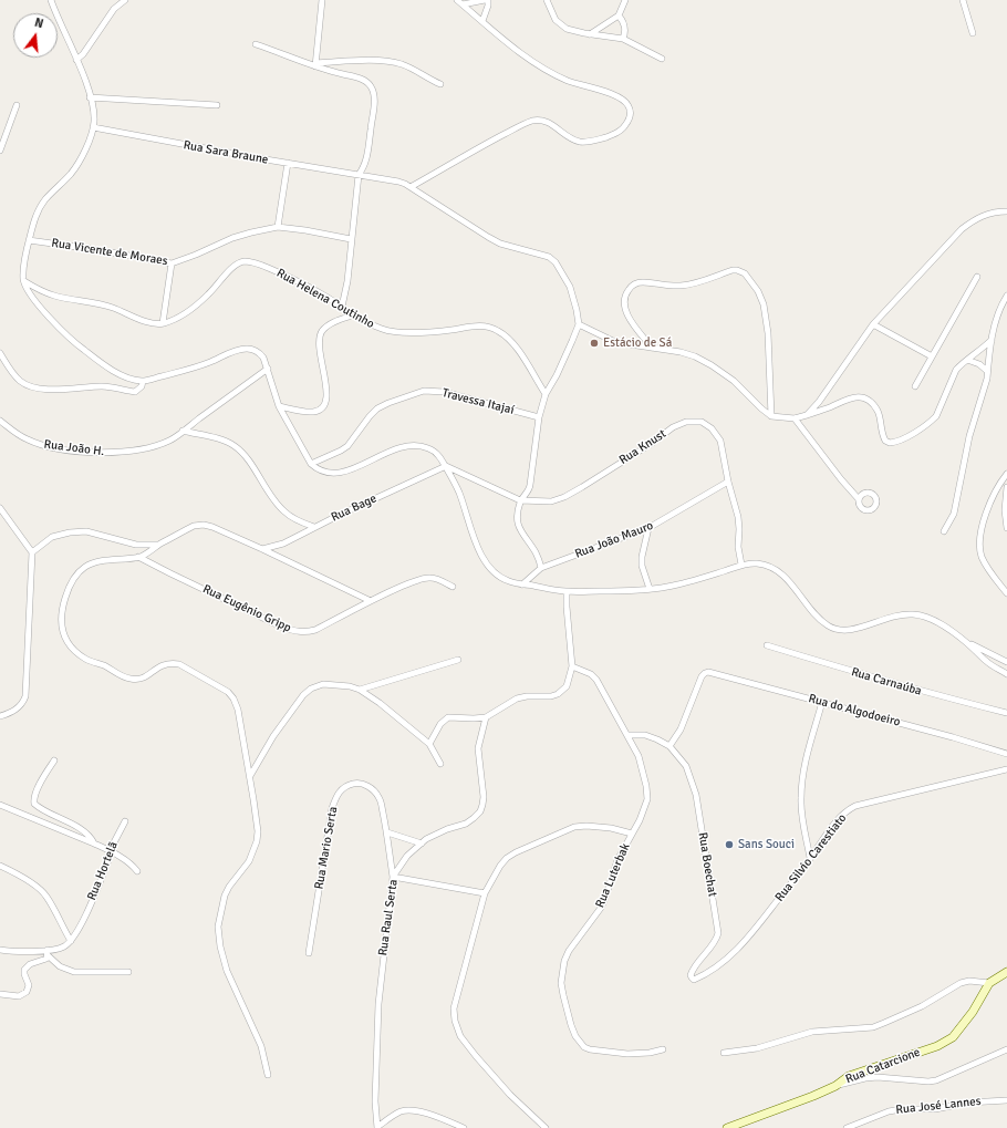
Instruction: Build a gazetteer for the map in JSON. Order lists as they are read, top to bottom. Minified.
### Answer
{"streets":{"street":["Rua Sara Braune","Rua Vicente de Moraes","Rua Helena Coutinho","Travessa Itajaí","Rua Knust","Rua João H.","Rua Bage","Rua João Mauro","Rua Eugênio Gripp","Rua Carnaúba","Rua do Algodoeiro","Rua Mario Serta","Rua Silvio Carestiato","Rua Boechat","Rua Hortelã","Rua Luterbak","Rua Raul Serta","Rua Catarcione","Rua José Lannes"]},"crossings":[["Rua Knust","Rua Bage"],["Rua Knust","Rua João Mauro"],["Rua do Algodoeiro","Rua Boechat"],["Rua Mario Serta","Rua Raul Serta"],["Rua Silvio Carestiato","Rua Boechat"]],"places":["Estácio de Sá","Sans Souci"],"north":"top"}
